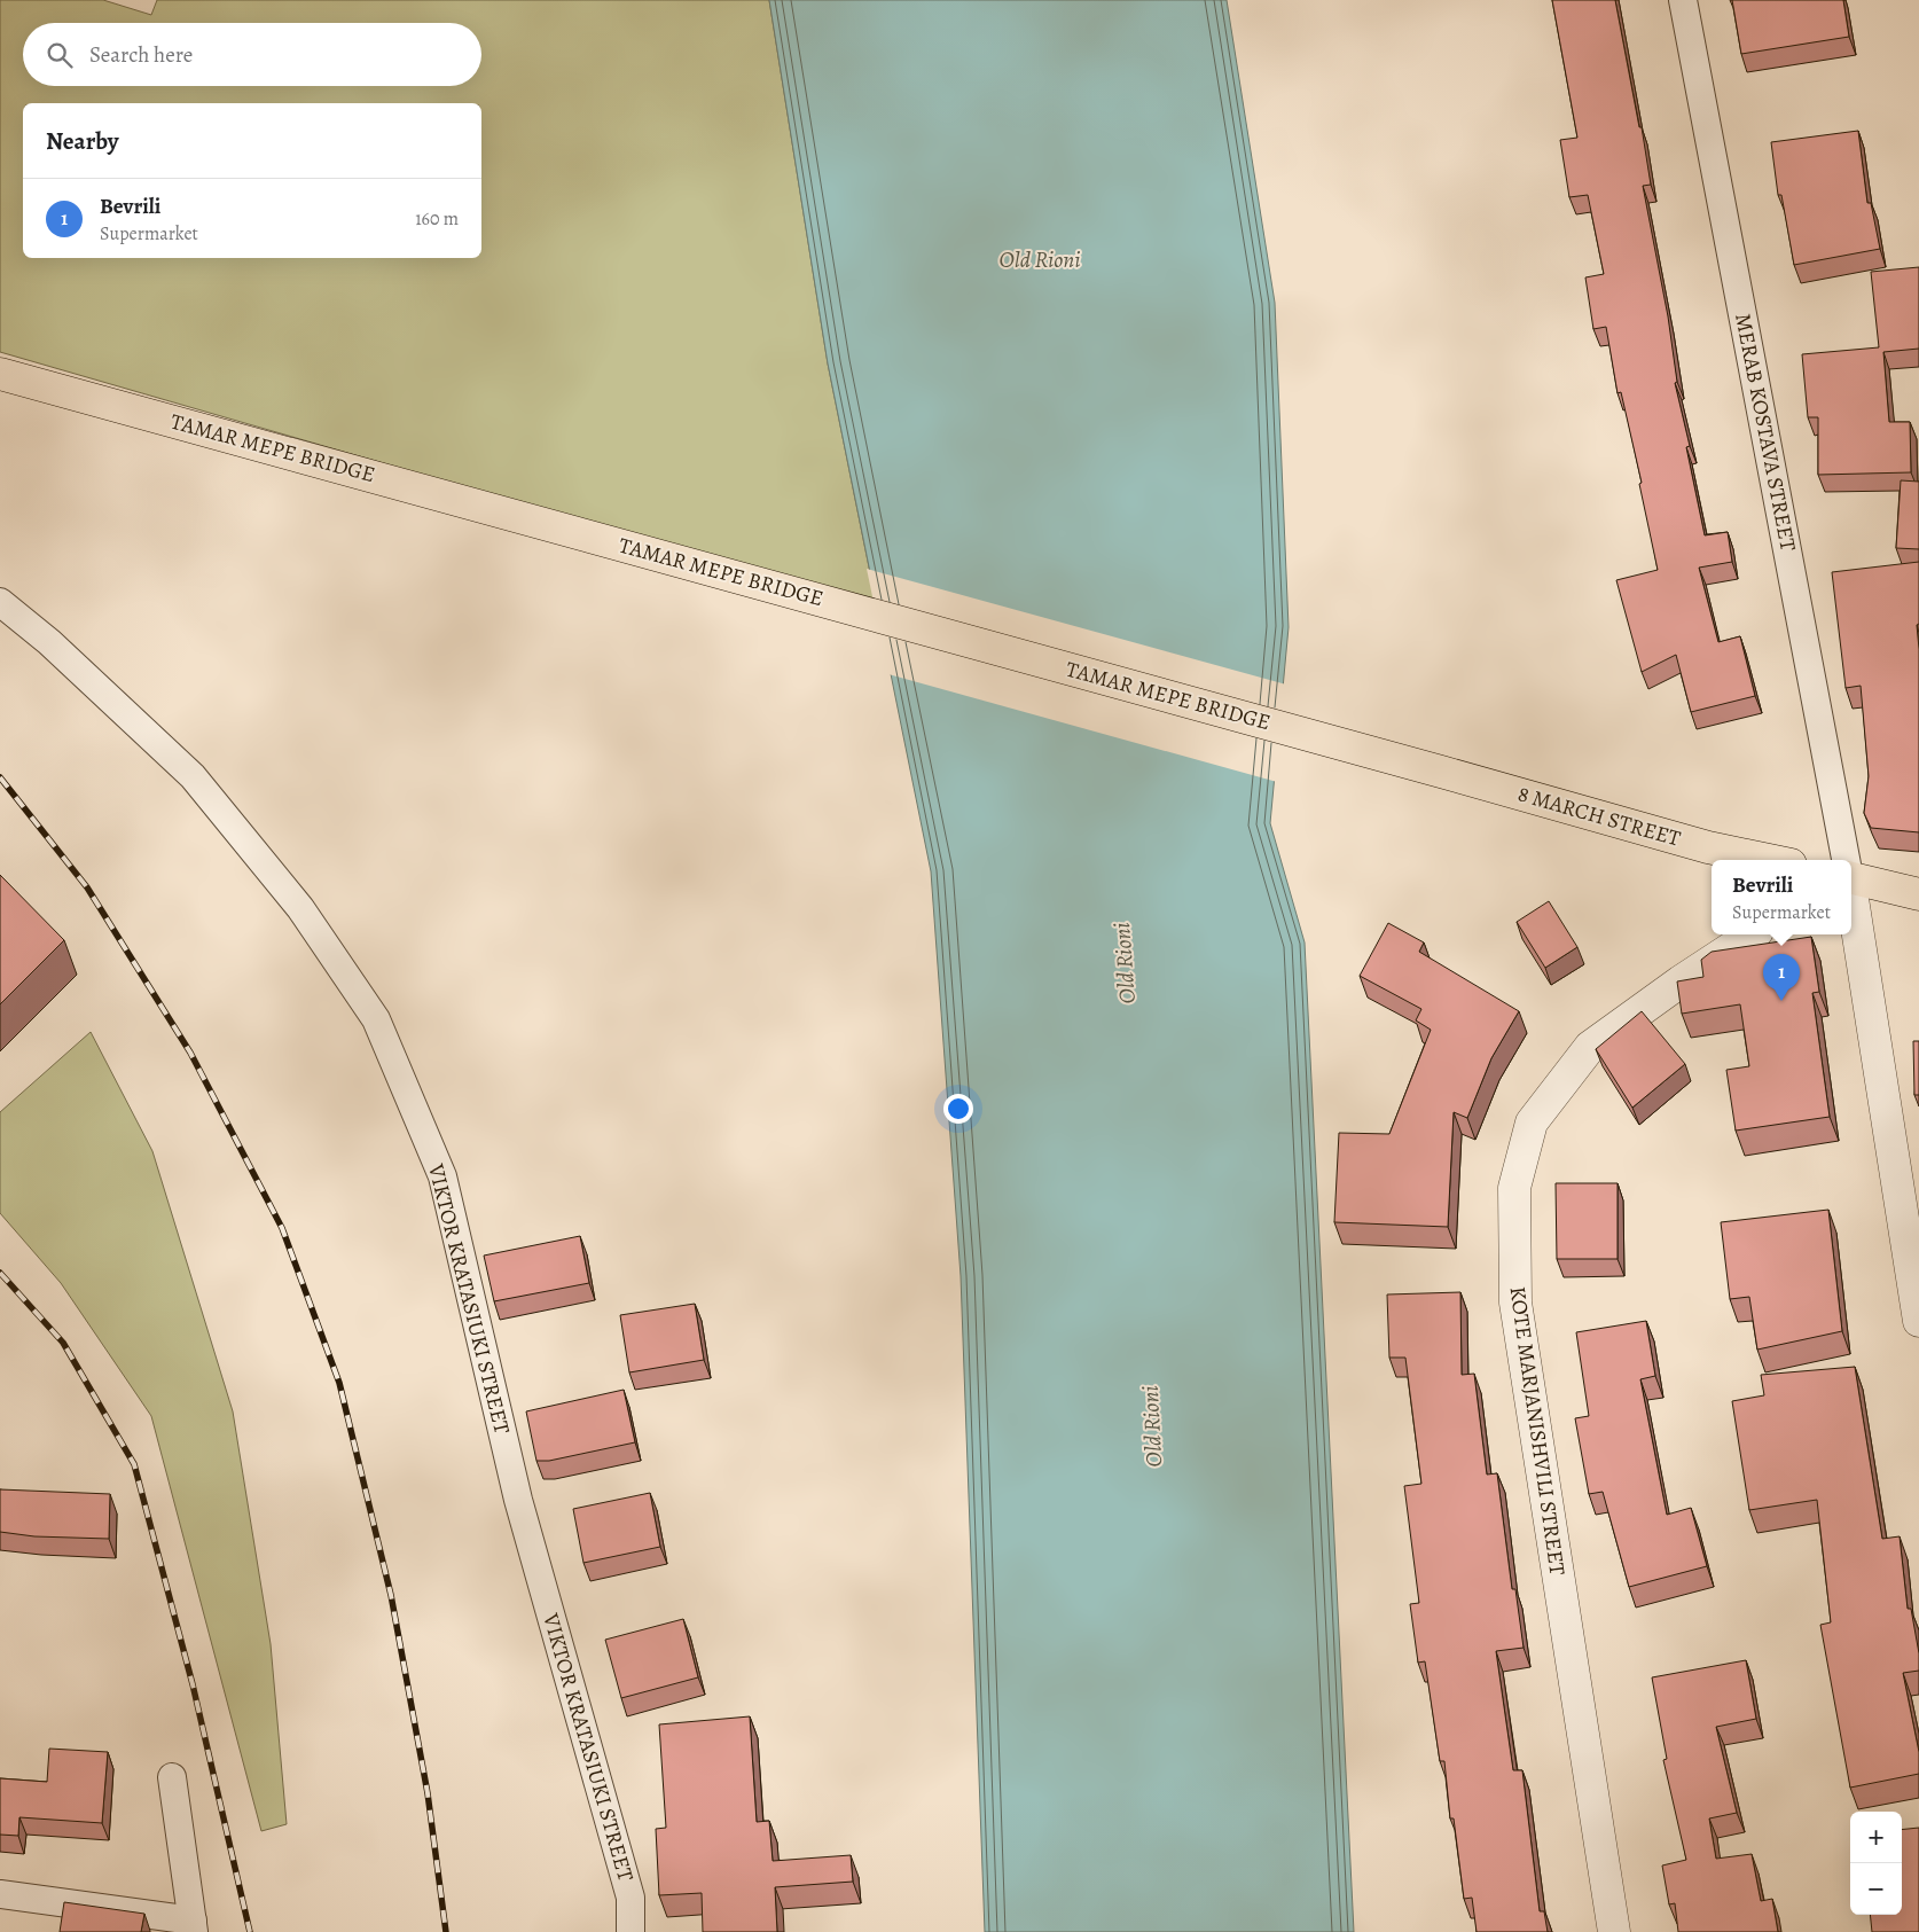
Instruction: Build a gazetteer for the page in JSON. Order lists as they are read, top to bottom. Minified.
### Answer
{"streets":{"highway":["TAMAR MEPE BRIDGE","8 MARCH STREET"],"street":["MERAB KOSTAVA STREET","VIKTOR KRATASIUKI STREET","KOTE MARJANISHVILI STREET"]},"crossings":[["TAMAR MEPE BRIDGE","8 MARCH STREET"]],"water":["Old Rioni"],"page":{"search":"Search here","heading":"Nearby","list":[{"mark":"1","name":"Bevrili","note":"Supermarket","value":"160 m"}],"popup":["Bevrili","Supermarket"],"pins":"1","map_buttons":["+","−"]}}
